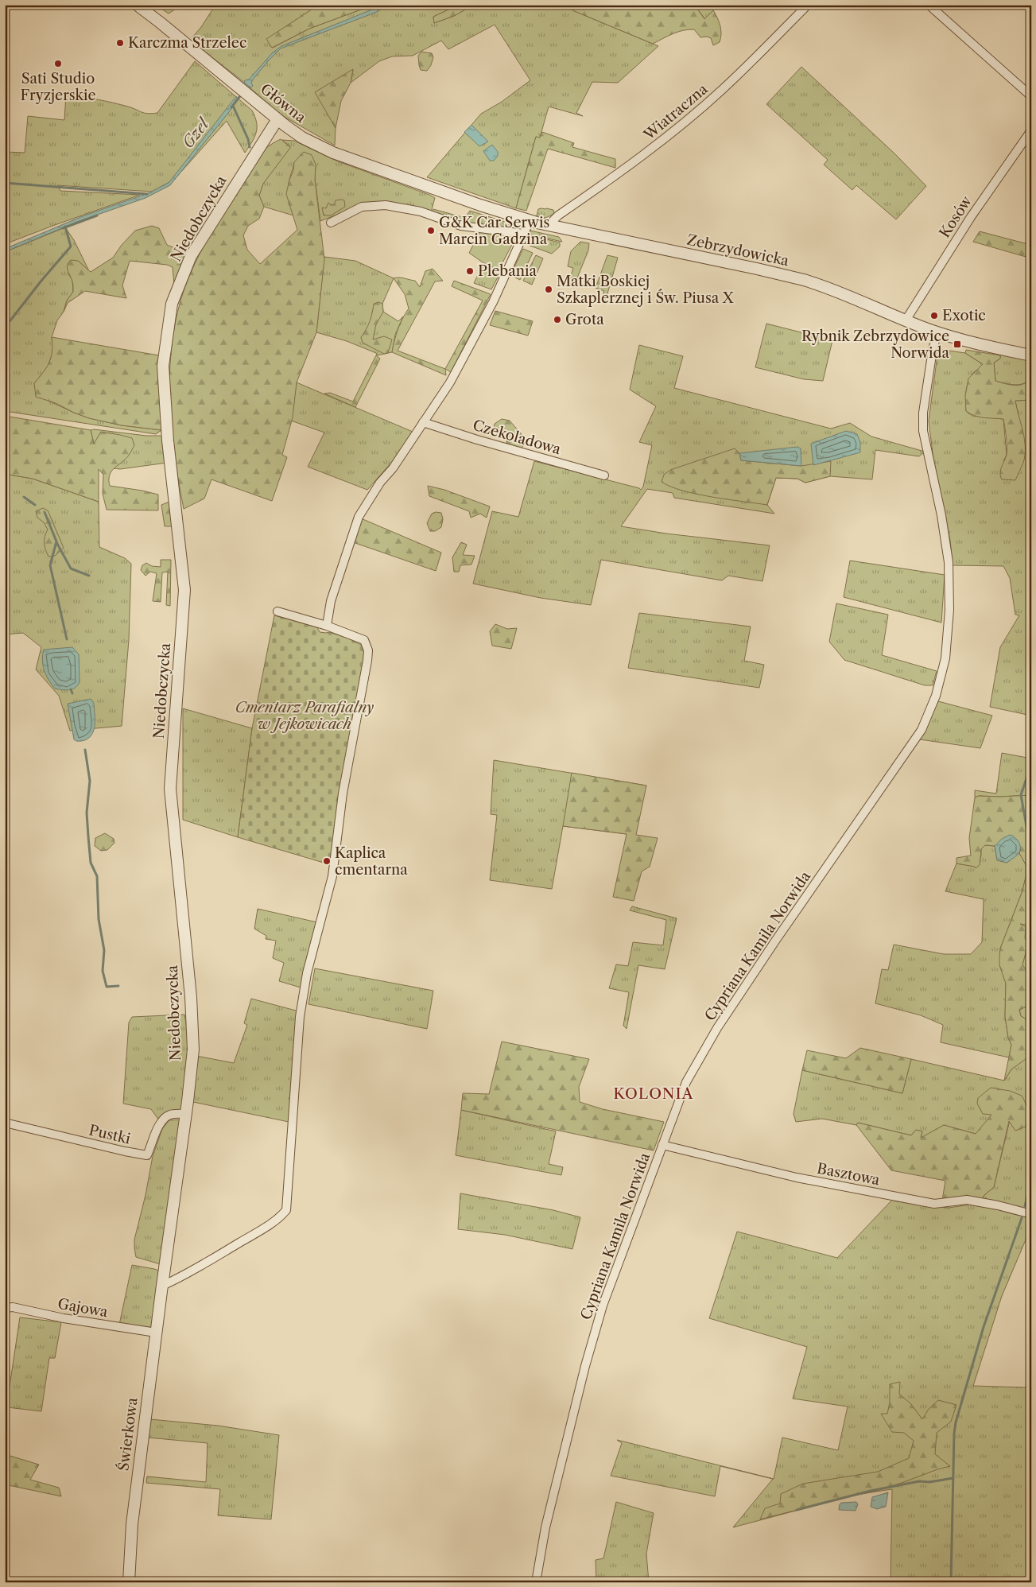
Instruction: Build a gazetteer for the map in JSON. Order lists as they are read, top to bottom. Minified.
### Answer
{"streets":{"street":["Główna","Wiatraczna","Kosów","Niedobczycka","Zebrzydowicka","Czekoladowa","Cypriana Kamila Norwida","Pustki","Basztowa","Gajowa","Świerkowa"]},"crossings":[["Główna","Niedobczycka"],["Główna","Zebrzydowicka"],["Wiatraczna","Zebrzydowicka"],["Kosów","Zebrzydowicka"],["Niedobczycka","Pustki"],["Niedobczycka","Świerkowa"],["Zebrzydowicka","Cypriana Kamila Norwida"],["Cypriana Kamila Norwida","Basztowa"],["Gajowa","Świerkowa"]],"districts":["KOLONIA"],"water":["Gzel"],"parks":["Cmentarz Parafialny w Jejkowicach"],"places":{"other":["Karczma Strzelec","Sati Studio Fryzjerskie","G&K Car Serwis Marcin Gadzina","Plebania","Matki Boskiej Szkaplerznej i Św. Piusa X","Exotic","Grota","Kaplica cmentarna"],"transit":["Rybnik Zebrzydowice Norwida"]}}
